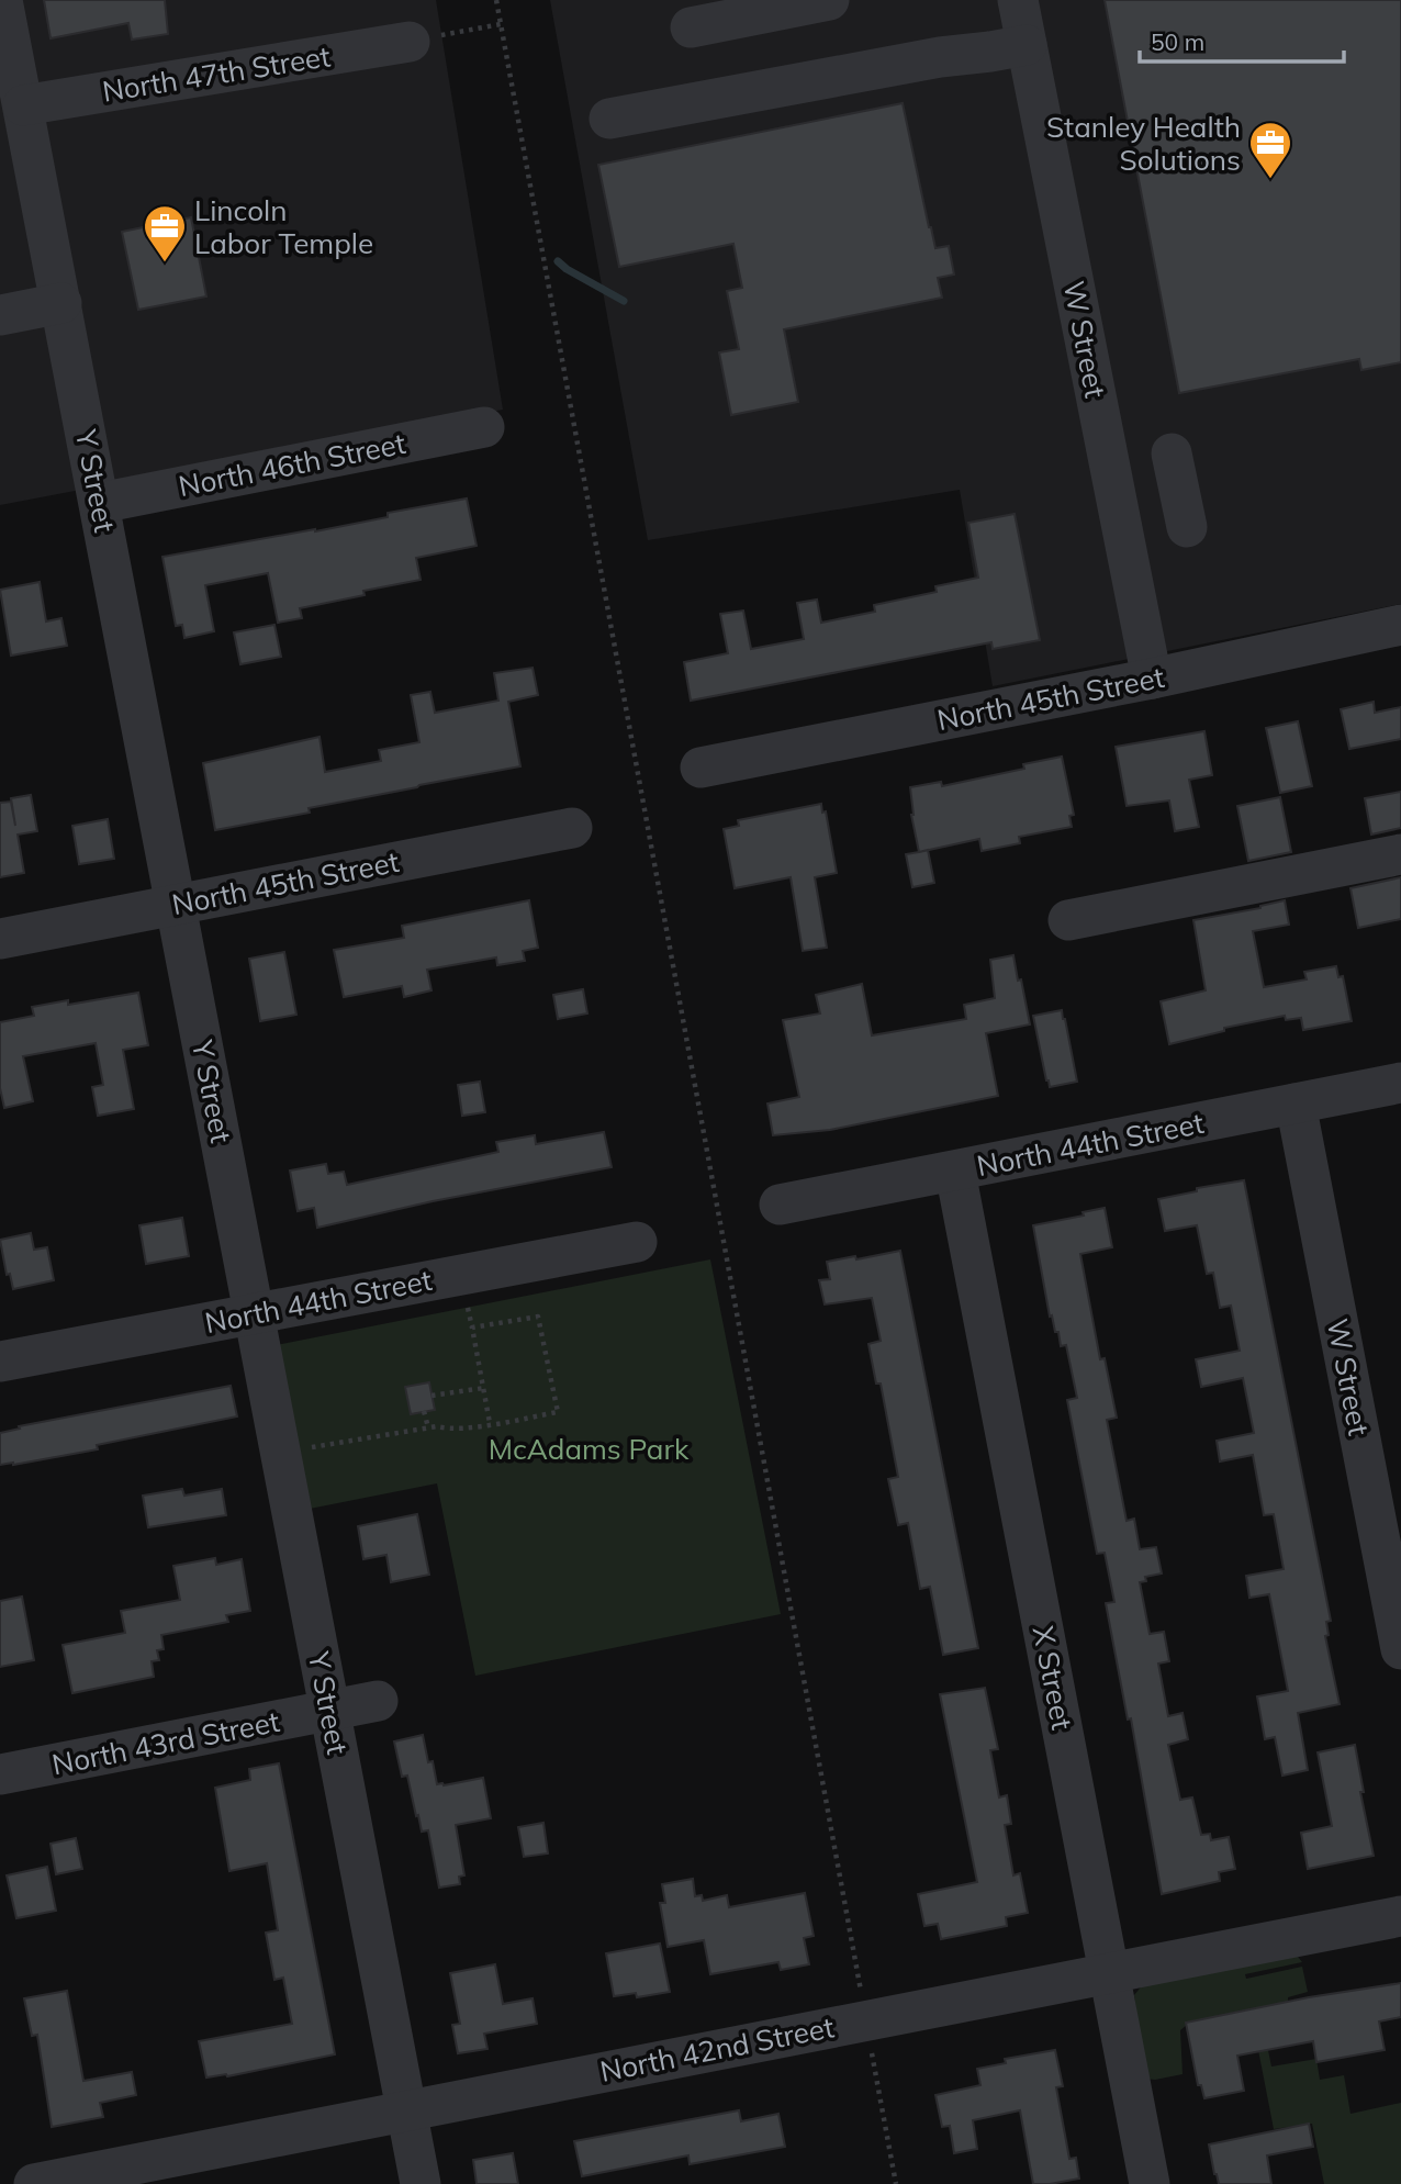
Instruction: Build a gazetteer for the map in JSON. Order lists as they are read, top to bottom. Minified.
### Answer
{"streets":{"street":["North 47th Street","W Street","North 46th Street","Y Street","North 45th Street","North 44th Street","X Street","North 43rd Street","North 42nd Street"]},"crossings":[["North 47th Street","Y Street"],["W Street","North 45th Street"],["W Street","North 44th Street"],["North 46th Street","Y Street"],["Y Street","North 45th Street"],["Y Street","North 44th Street"],["Y Street","North 43rd Street"],["Y Street","North 42nd Street"],["North 44th Street","X Street"],["X Street","North 42nd Street"]],"parks":["McAdams Park"],"places":{"office":["Stanley Health Solutions","Lincoln Labor Temple"]},"scale_bar":"50 m"}
